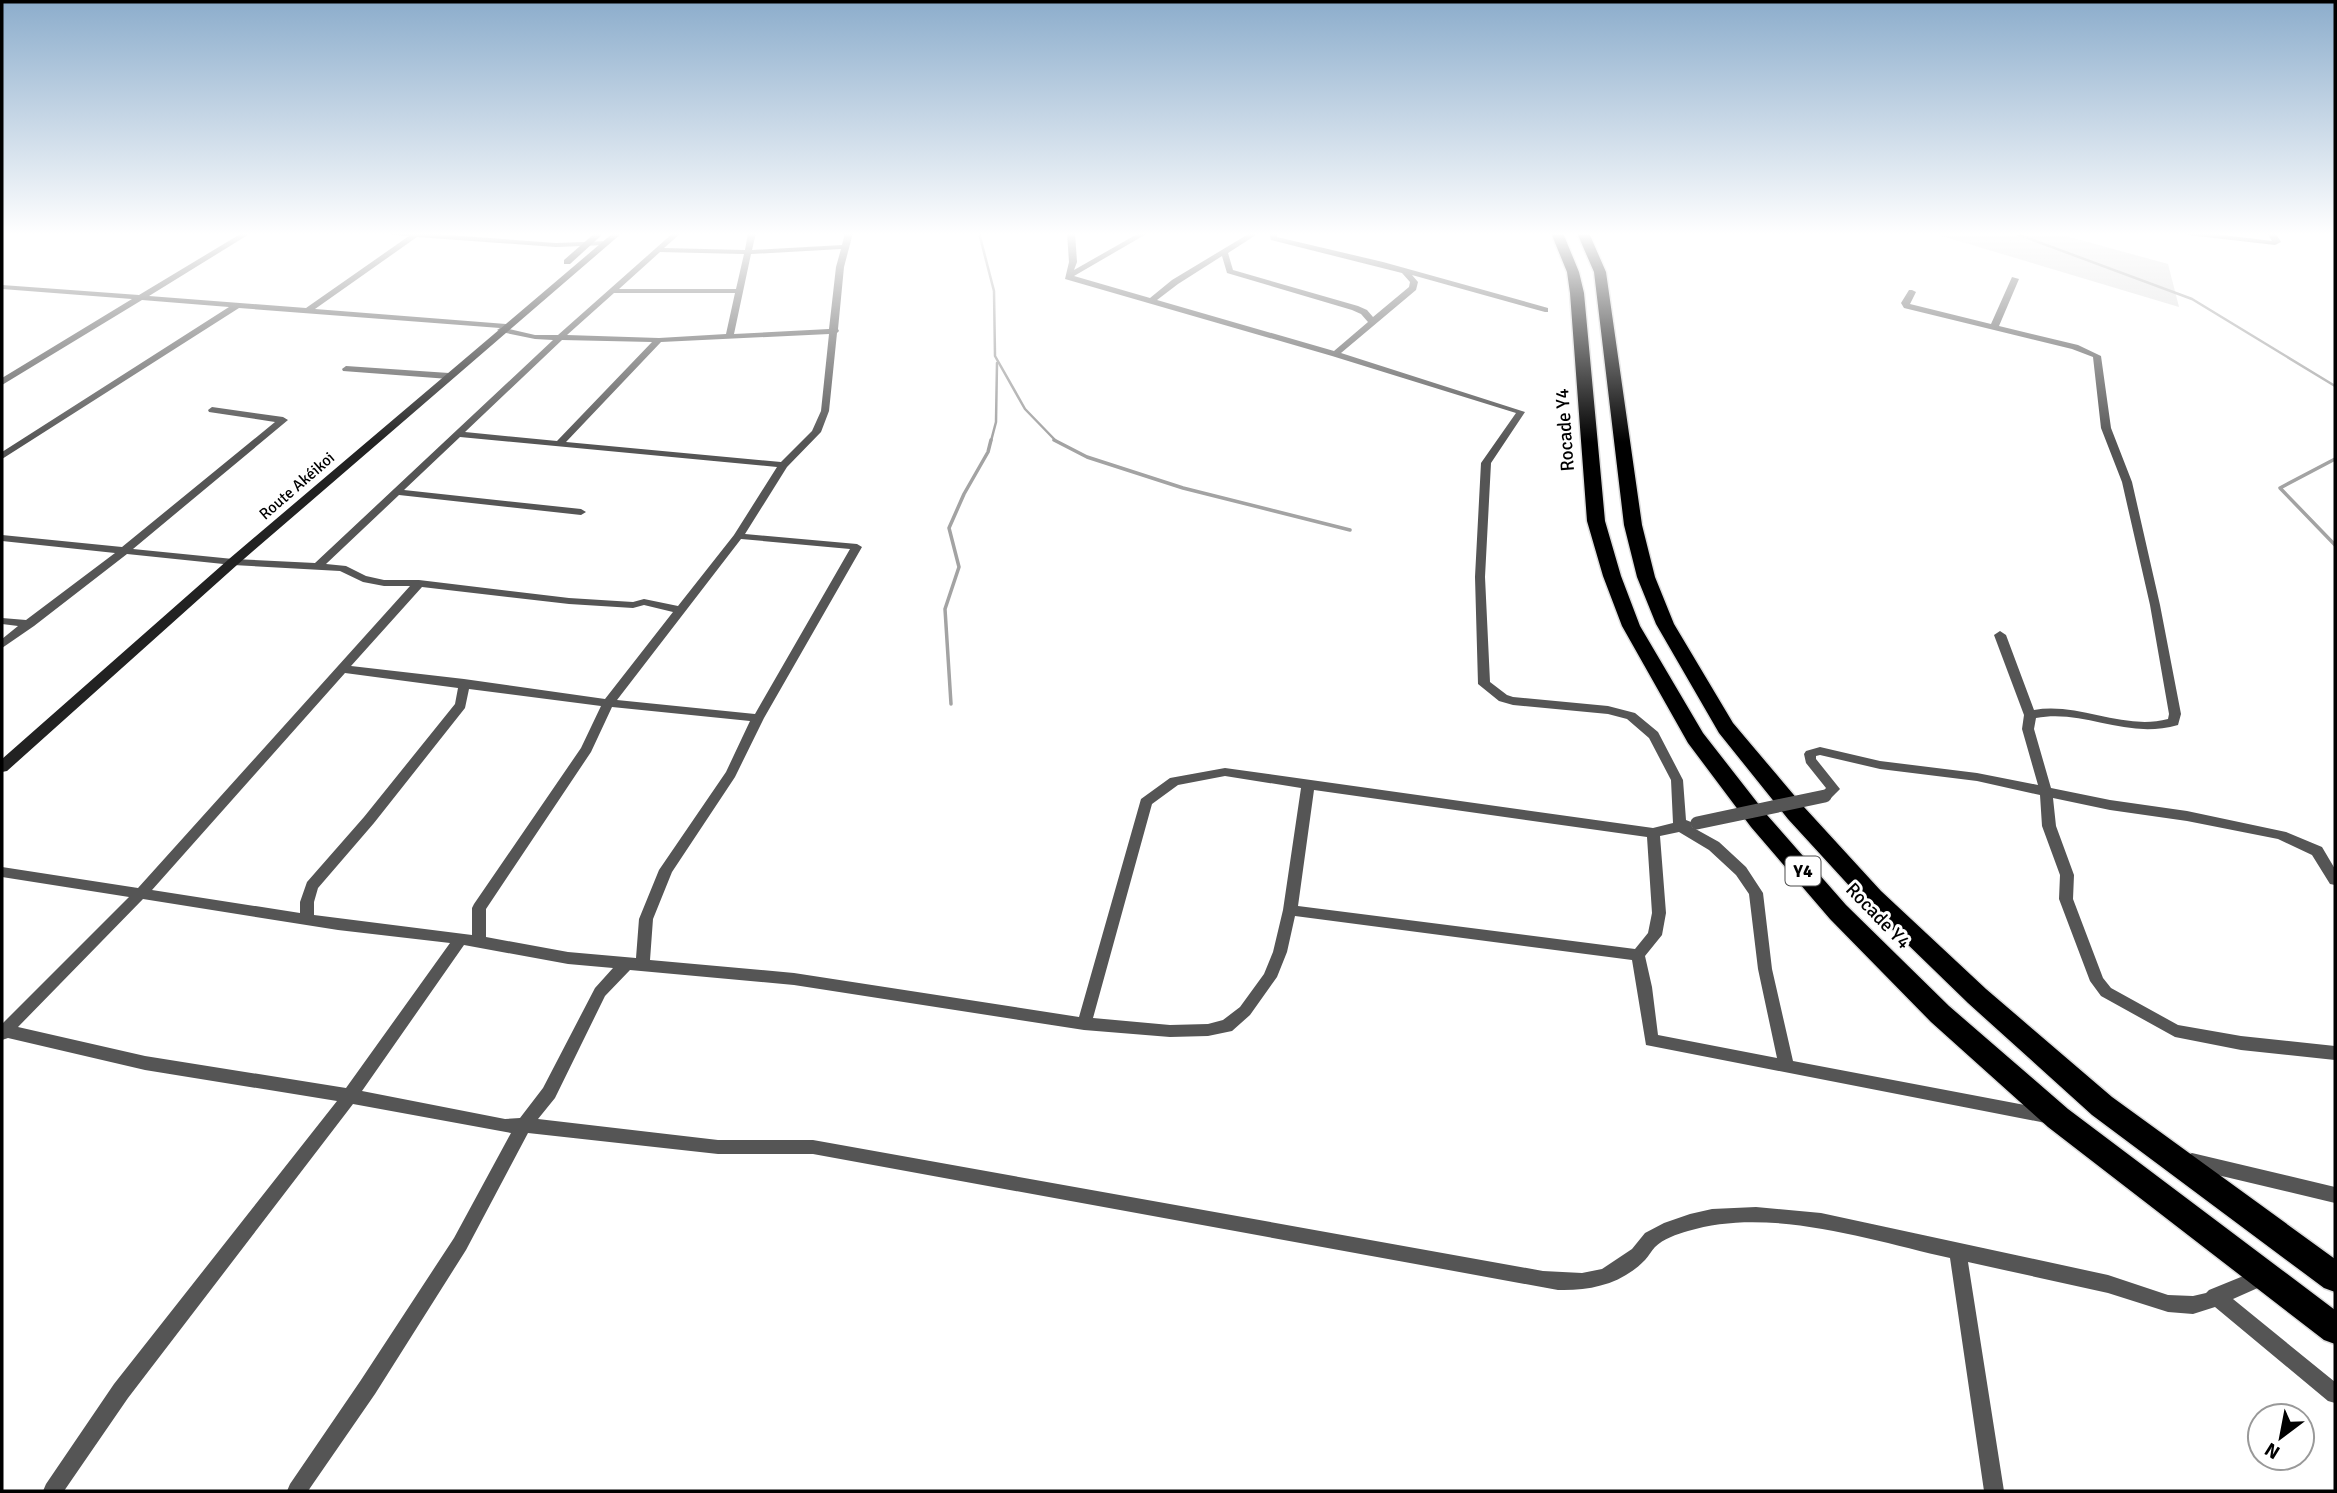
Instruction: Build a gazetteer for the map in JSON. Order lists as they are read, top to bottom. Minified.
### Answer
{"streets":{"highway":["Rocade Y4","Y4"],"street":["Route Akéikoi"]},"north":"bottom left"}
